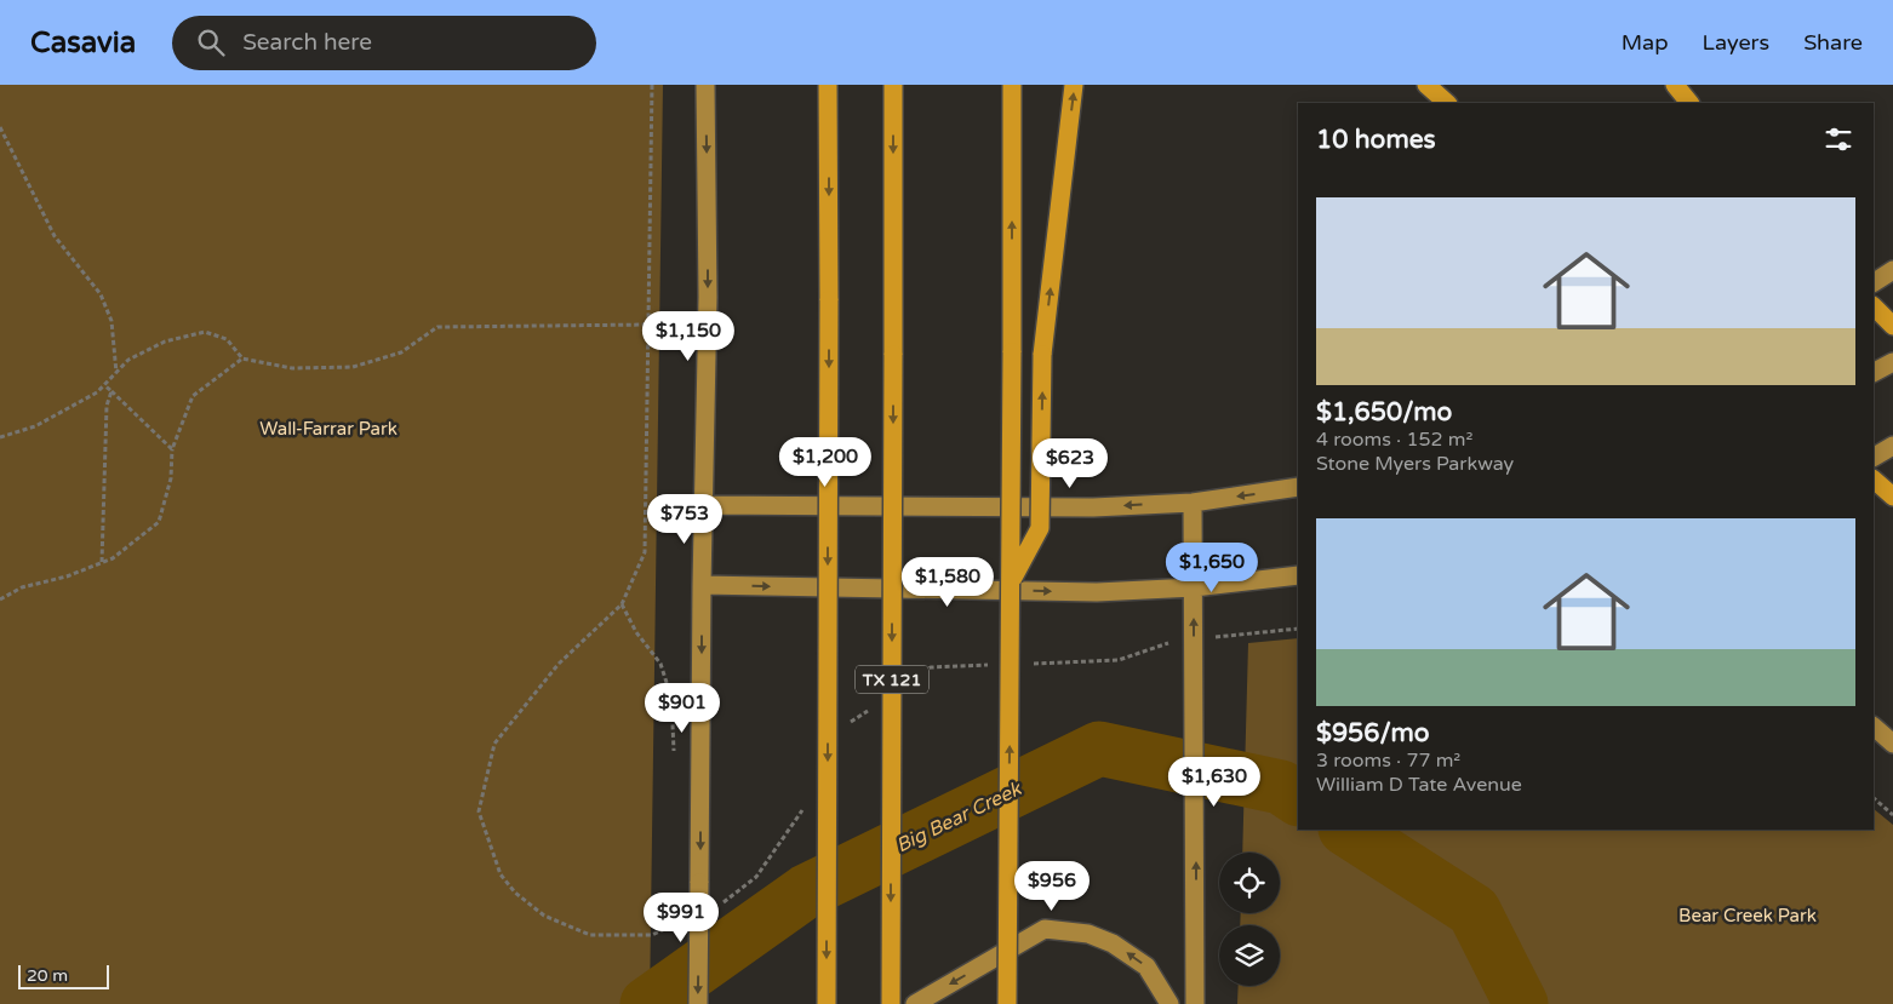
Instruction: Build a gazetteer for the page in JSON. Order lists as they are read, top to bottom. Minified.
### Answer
{"streets":{"highway":["TX 121"]},"water":["Big Bear Creek"],"parks":["Wall-Farrar Park","Bear Creek Park"],"scale_bar":"20 m","page":{"header":"Casavia","search":"Search here","nav":["Map","Layers","Share"],"heading":"10 homes","list":[{"name":"$1,650/mo","note":"4 rooms · 152 m² · Stone Myers Parkway"},{"name":"$956/mo","note":"3 rooms · 77 m² · William D Tate Avenue"}],"price":["$1,150","$1,200","$623","$753","$1,650","$1,580","$901","$1,630","$956","$991"],"scale":"20 m"}}
